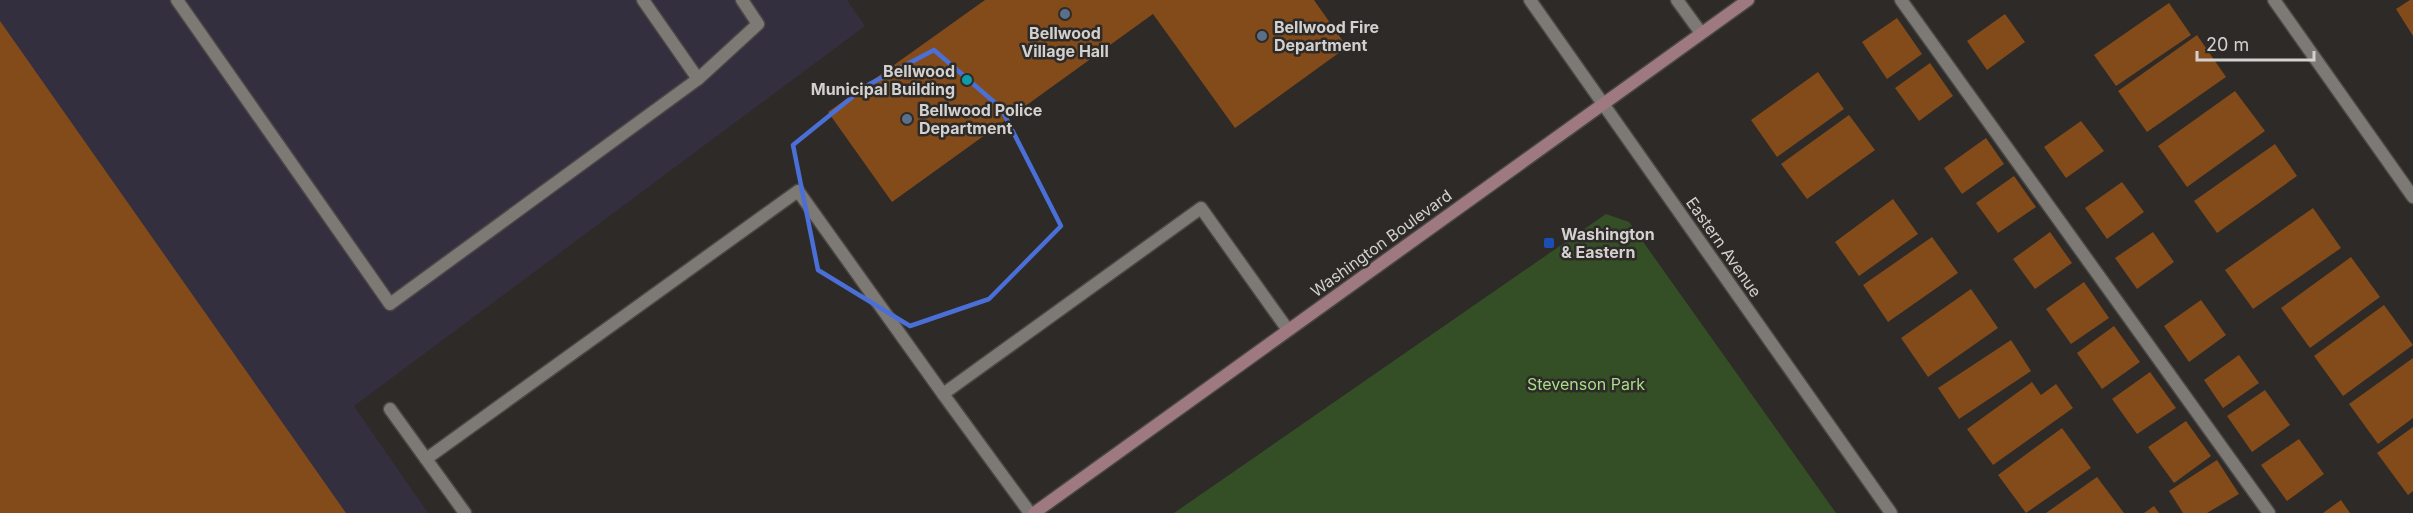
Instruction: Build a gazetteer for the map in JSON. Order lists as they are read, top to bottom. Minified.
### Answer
{"streets":{"street":["Washington Boulevard","Eastern Avenue"]},"crossings":[["Washington Boulevard","Eastern Avenue"]],"parks":["Stevenson Park"],"places":{"other":["Bellwood Village Hall","Bellwood Fire Department","Bellwood Municipal Building","Bellwood Police Department"],"transit":["Washington & Eastern"]},"scale_bar":"20 m"}
